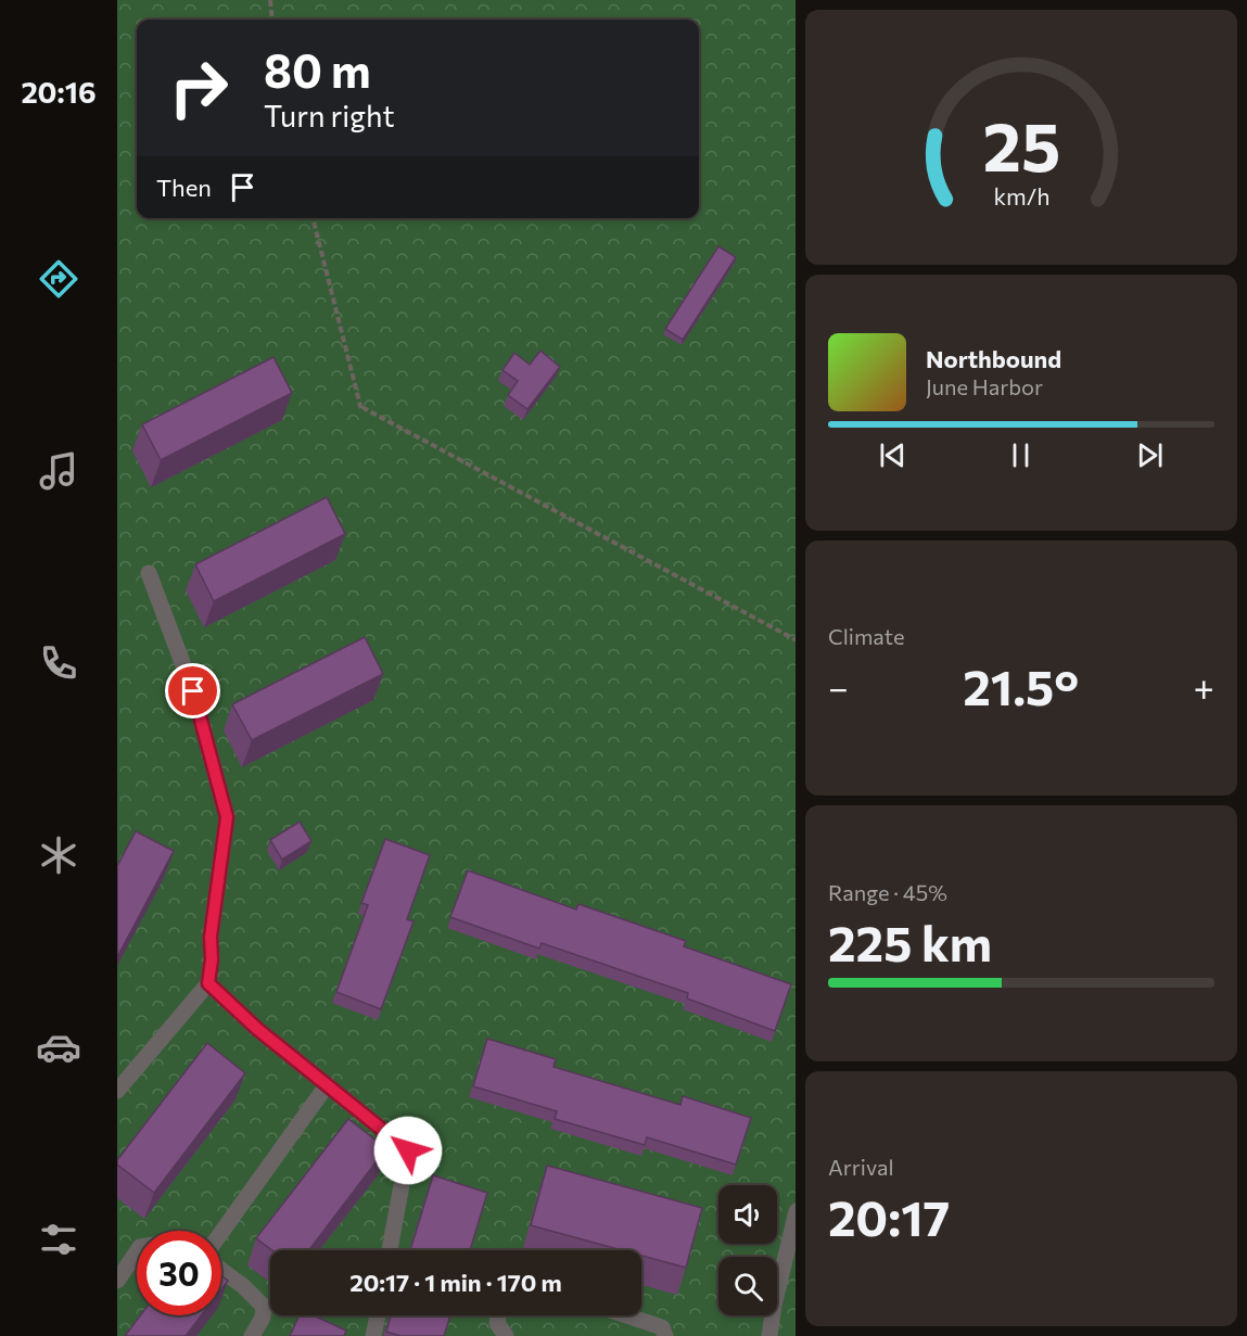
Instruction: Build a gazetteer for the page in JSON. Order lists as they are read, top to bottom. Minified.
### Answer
{"page":{"tabs":"20:16","turn":["80 m","Turn right"],"then":"Then","song":["Northbound","June Harbor"],"tile":["Climate",["Range · 45%","225 km"],["Arrival","20:17"]],"heat":["−","21.5°","+"],"limit":"30","trip":"20:17 · 1 min · 170 m","gauge":["25","km/h"]}}
